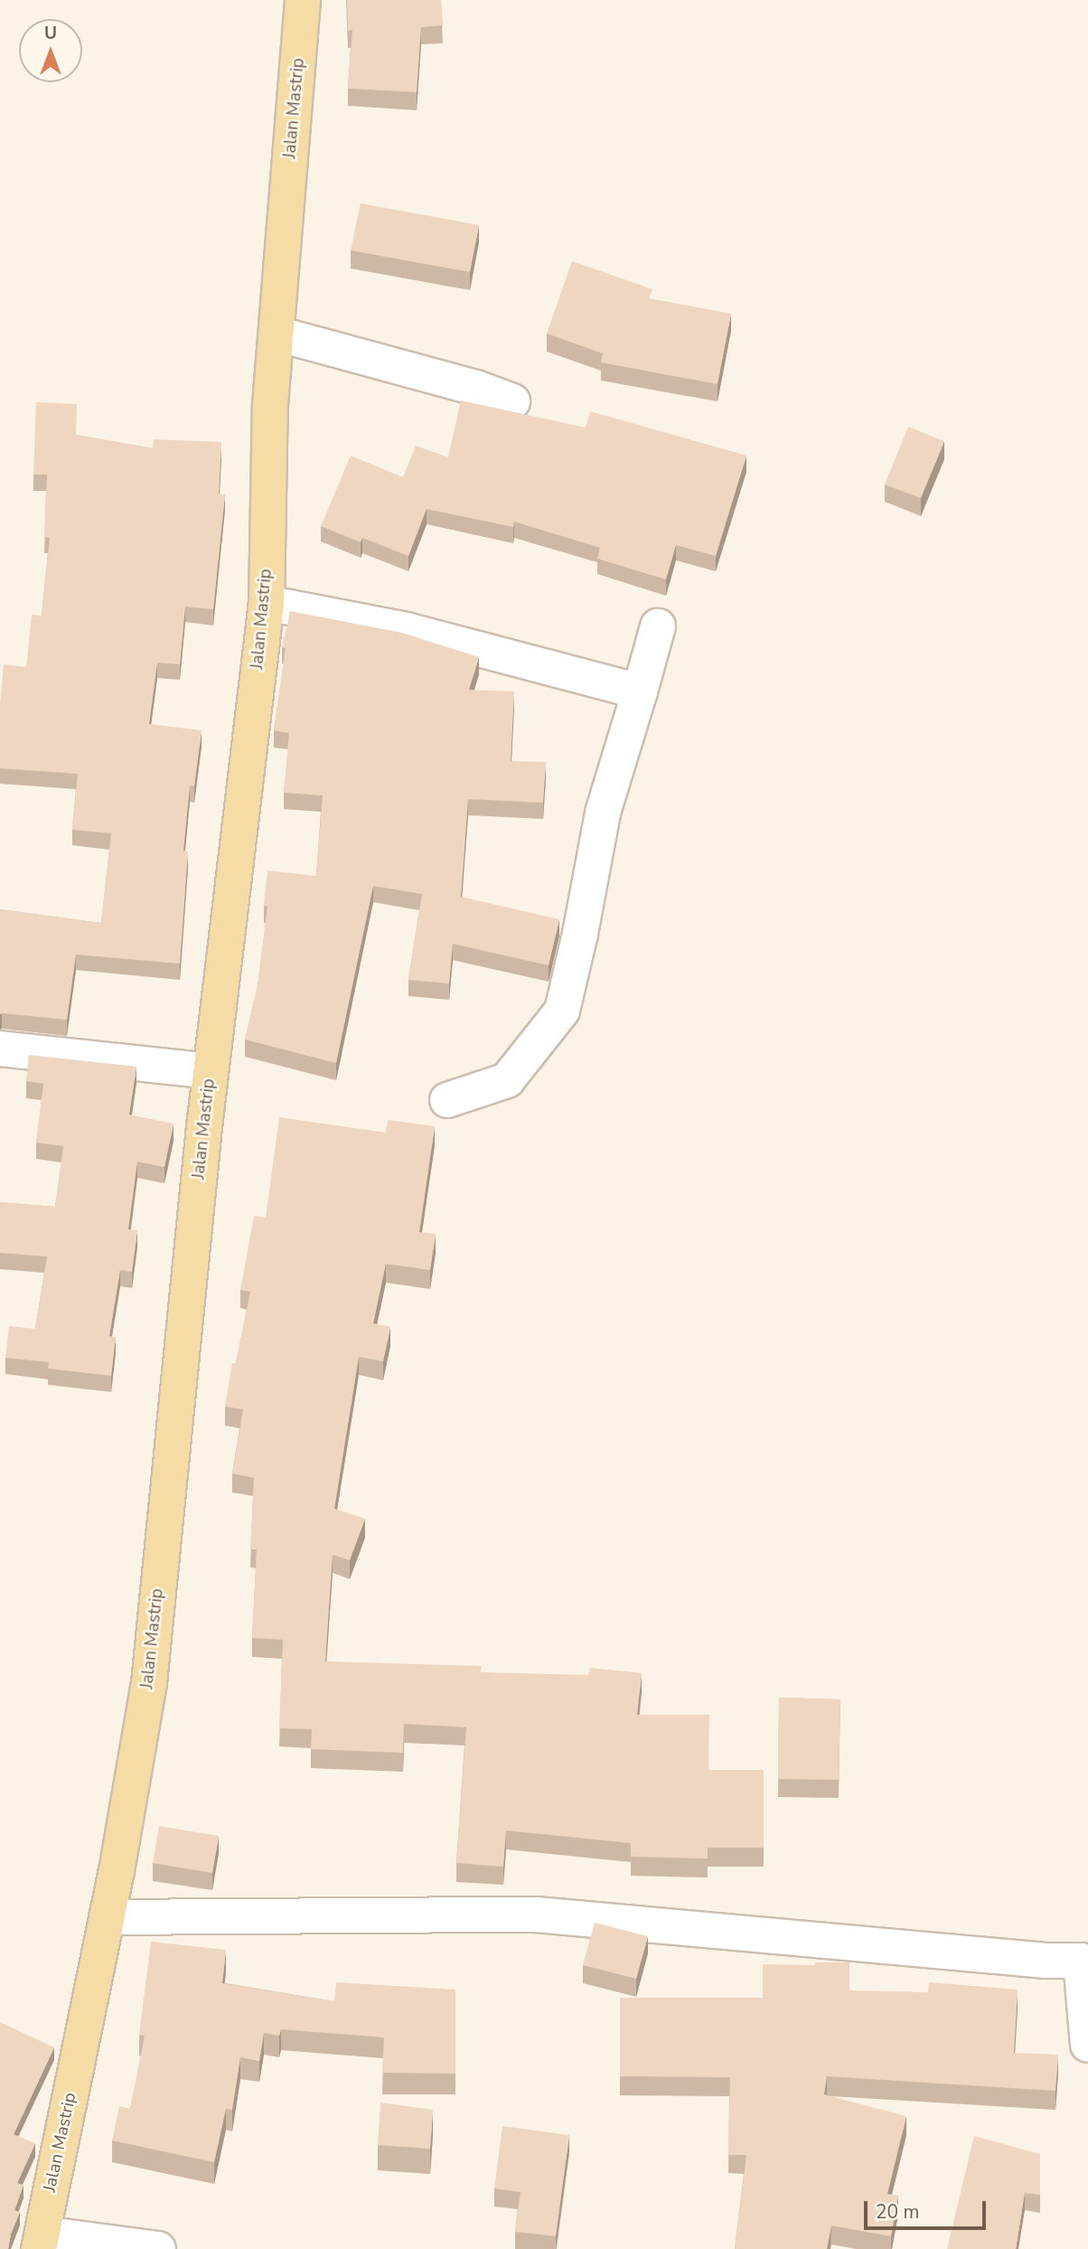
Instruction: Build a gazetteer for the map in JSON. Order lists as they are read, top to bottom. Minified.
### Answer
{"streets":{"main road":["Jalan Mastrip"]},"scale_bar":"20 m","north":"top"}
